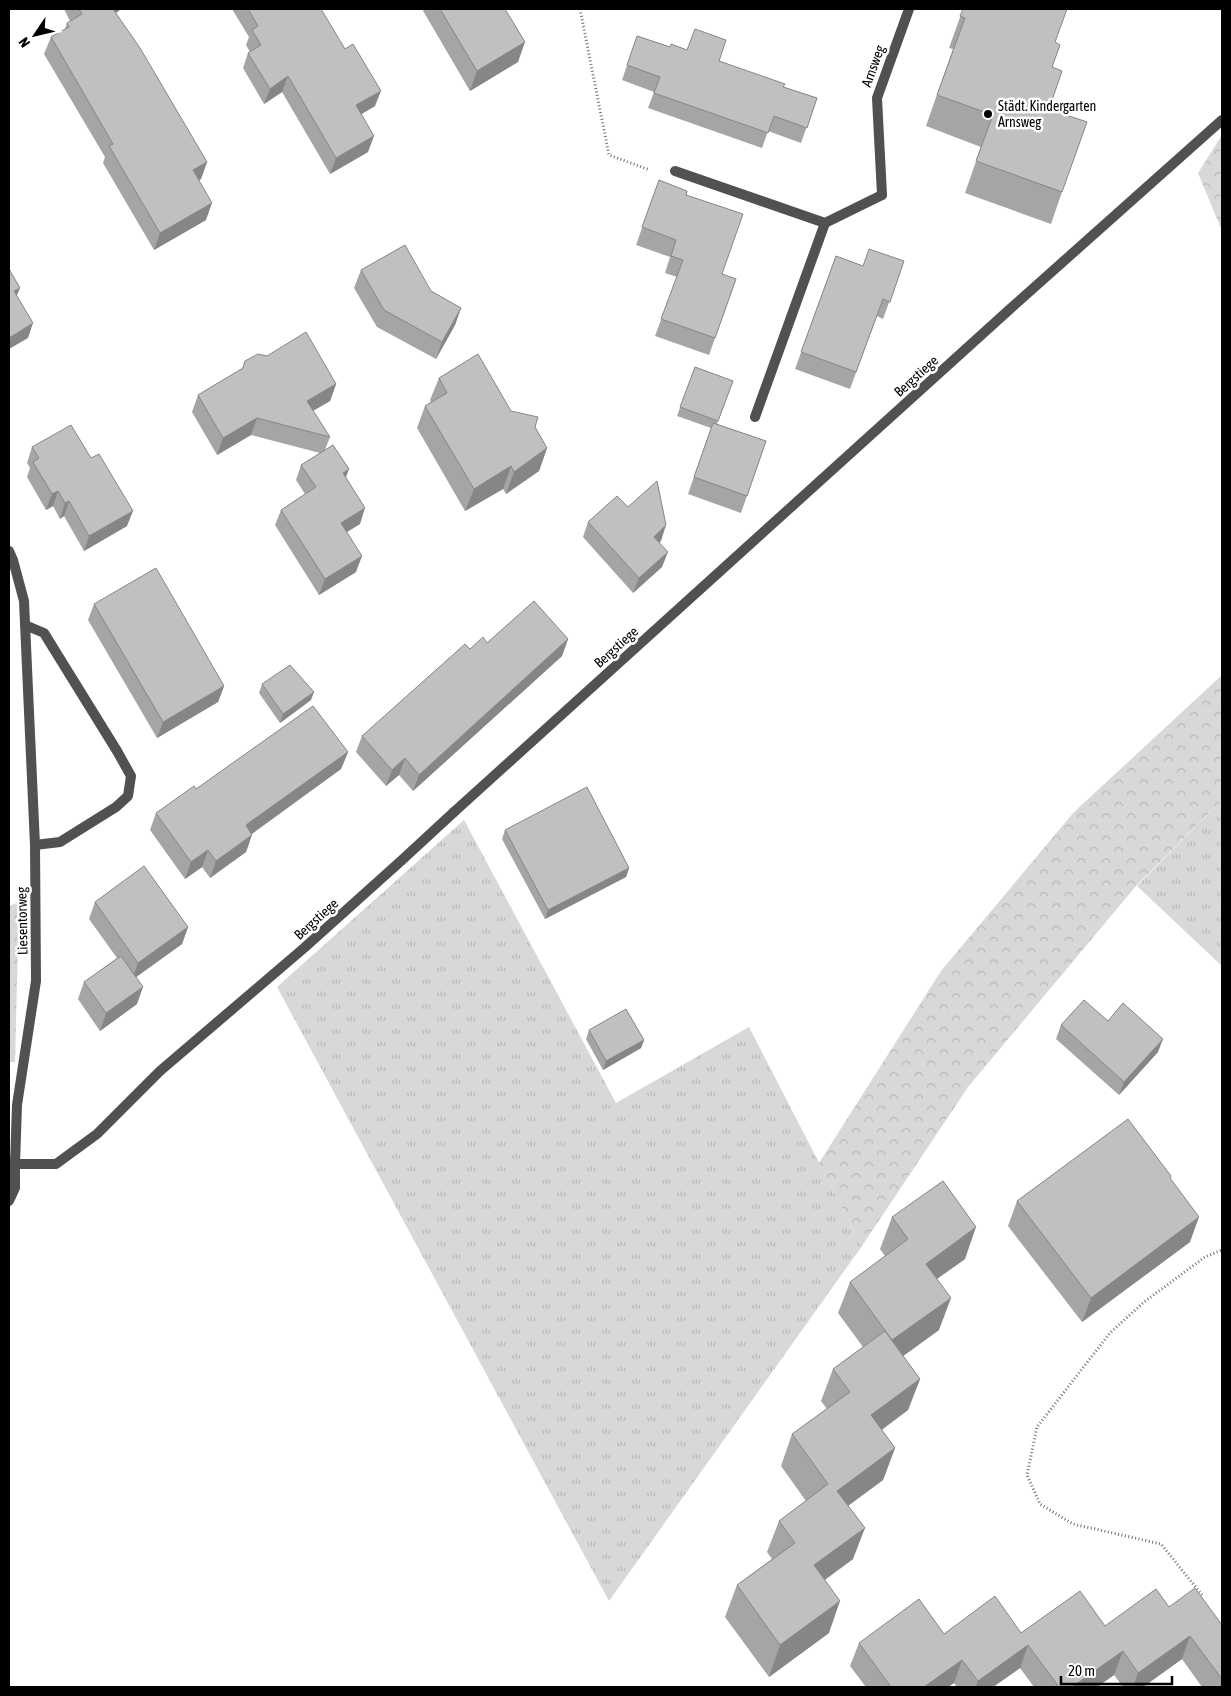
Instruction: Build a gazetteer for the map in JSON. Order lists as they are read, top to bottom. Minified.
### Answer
{"streets":{"street":["Arnsweg","Bergstiege","Liesentorweg"]},"crossings":[["Bergstiege","Liesentorweg"]],"places":["Städt. Kindergarten Arnsweg"],"scale_bar":"20 m","north":"bottom left"}
